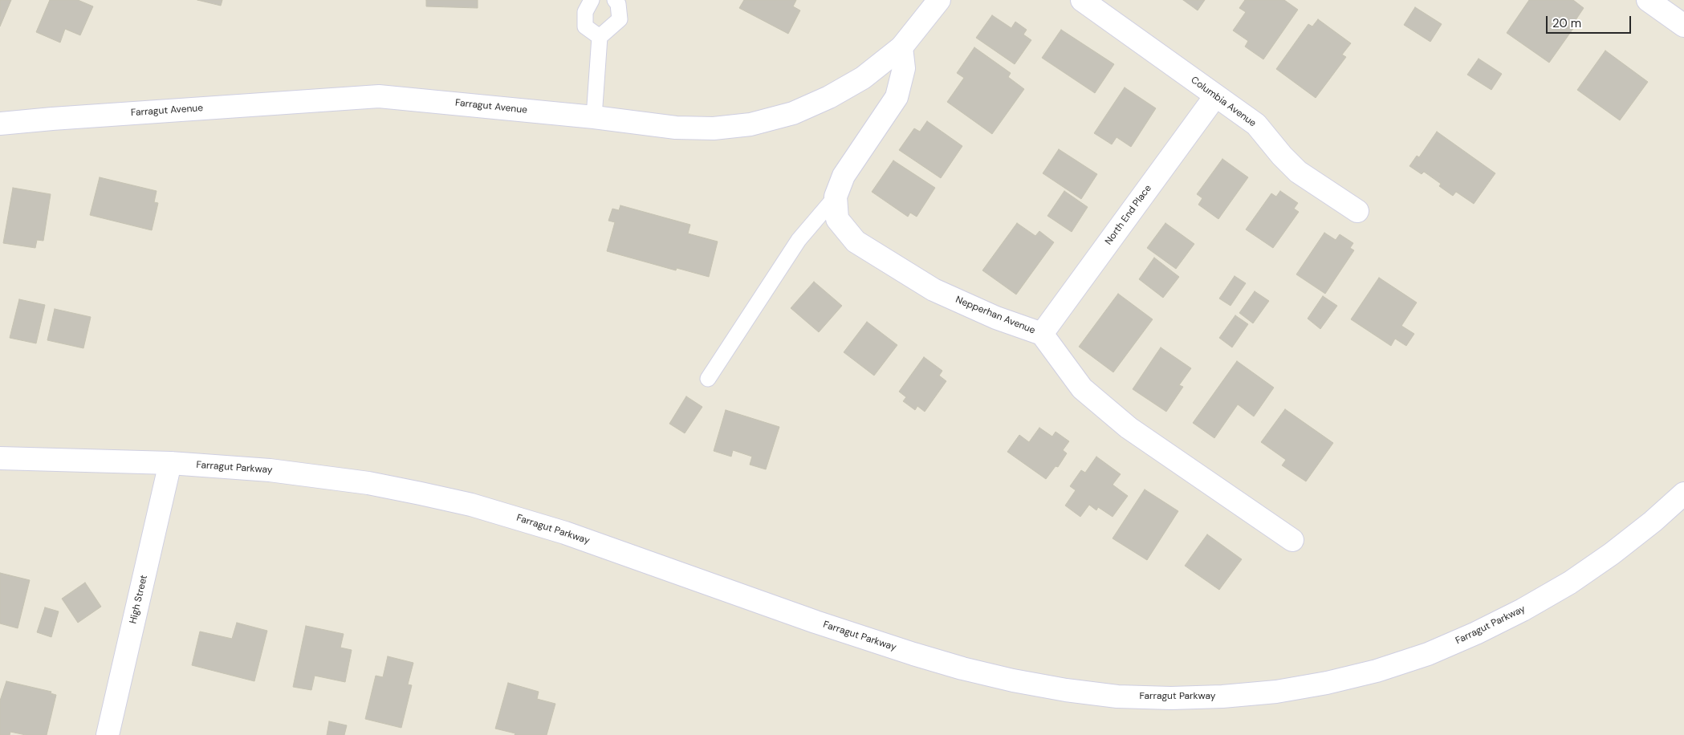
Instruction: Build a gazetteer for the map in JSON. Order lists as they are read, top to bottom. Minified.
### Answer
{"streets":{"street":["Columbia Avenue","Farragut Avenue","North End Place","Nepperhan Avenue","Farragut Parkway","High Street"]},"crossings":[["Columbia Avenue","North End Place"],["Farragut Avenue","Nepperhan Avenue"],["North End Place","Nepperhan Avenue"],["Farragut Parkway","High Street"]],"scale_bar":"20 m"}
